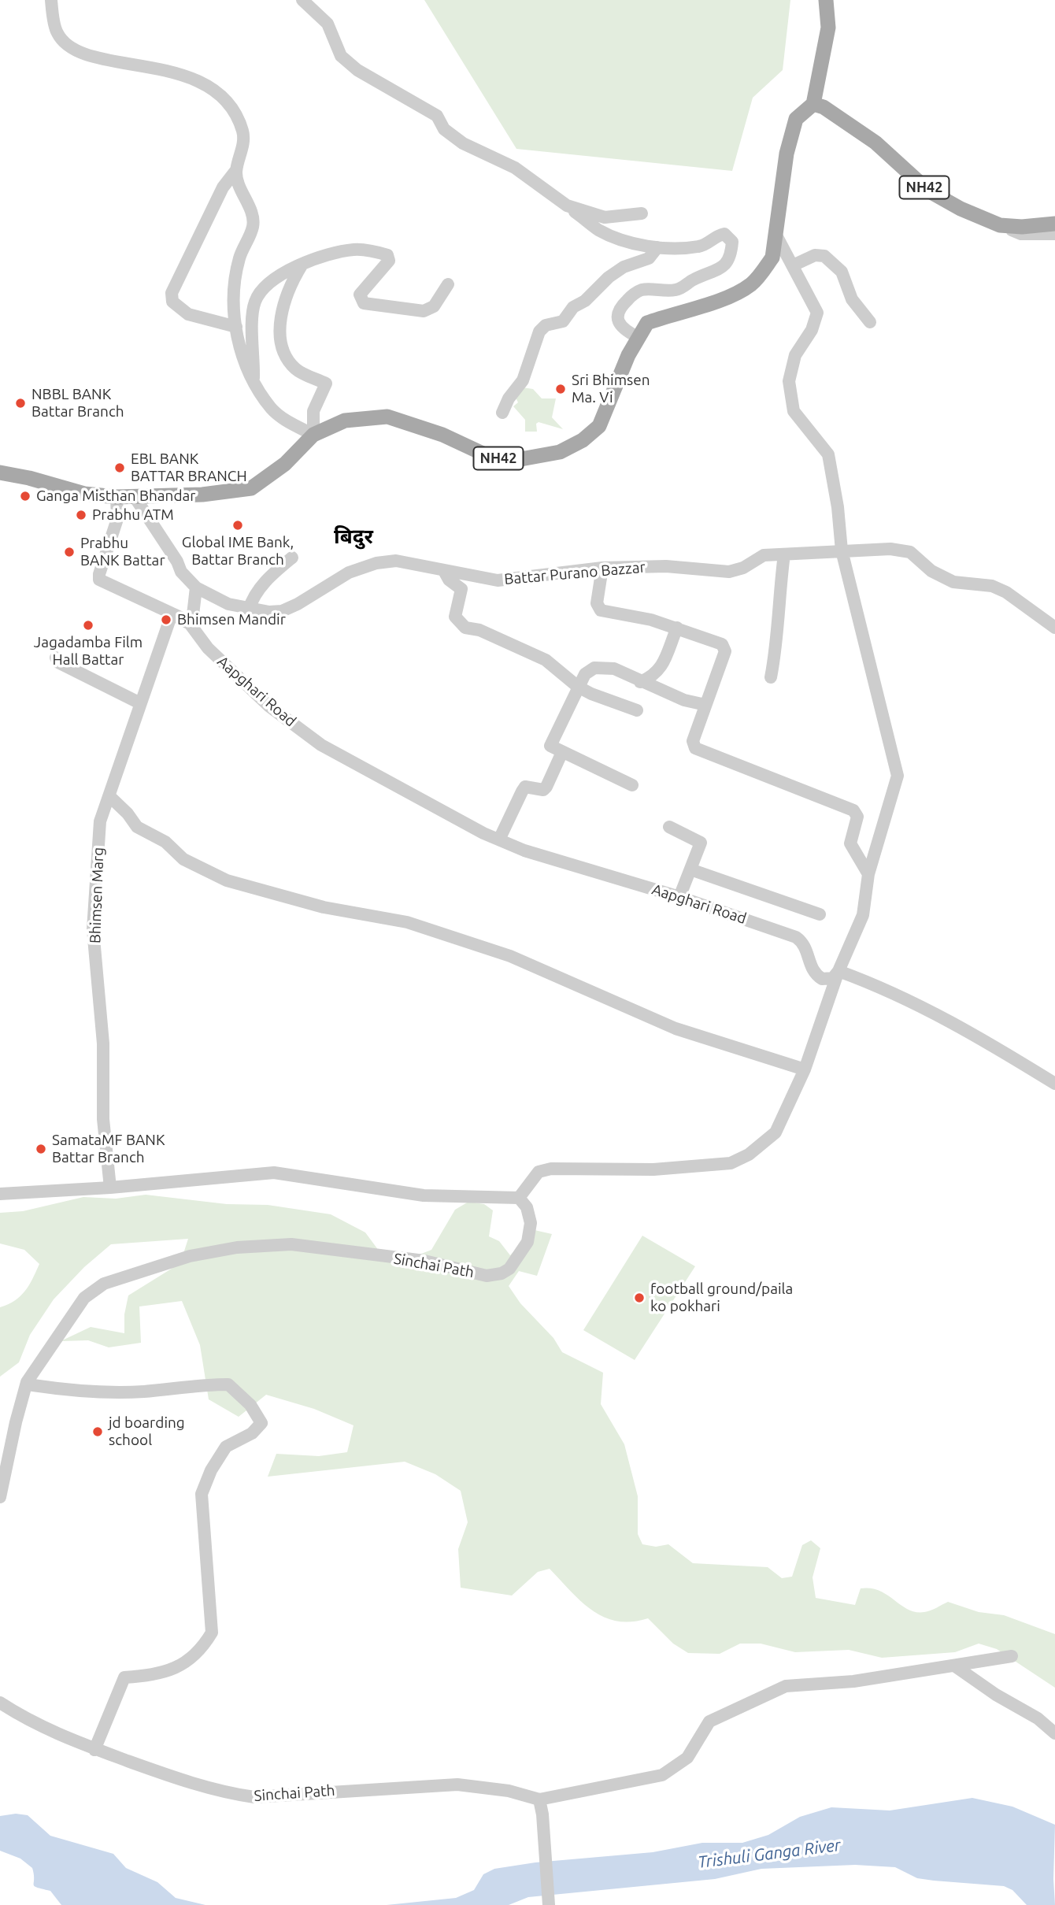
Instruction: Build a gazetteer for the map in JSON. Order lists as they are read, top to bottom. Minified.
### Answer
{"streets":{"main road":["NH42"],"street":["Battar Purano Bazzar","Aapghari Road","Bhimsen Marg","Sinchai Path"]},"crossings":[["NH42","Battar Purano Bazzar"],["NH42","Aapghari Road"],["Aapghari Road","Bhimsen Marg"]],"districts":["बिदुर"],"water":["Trishuli Ganga River"],"places":["Sri Bhimsen Ma. Vi","NBBL BANK Battar Branch","EBL BANK BATTAR BRANCH","Ganga Misthan Bhandar","Prabhu ATM","Global IME Bank, Battar Branch","Prabhu BANK Battar","Bhimsen Mandir","Jagadamba Film Hall Battar","SamataMF BANK Battar Branch","football ground/paila ko pokhari","jd boarding school"]}
